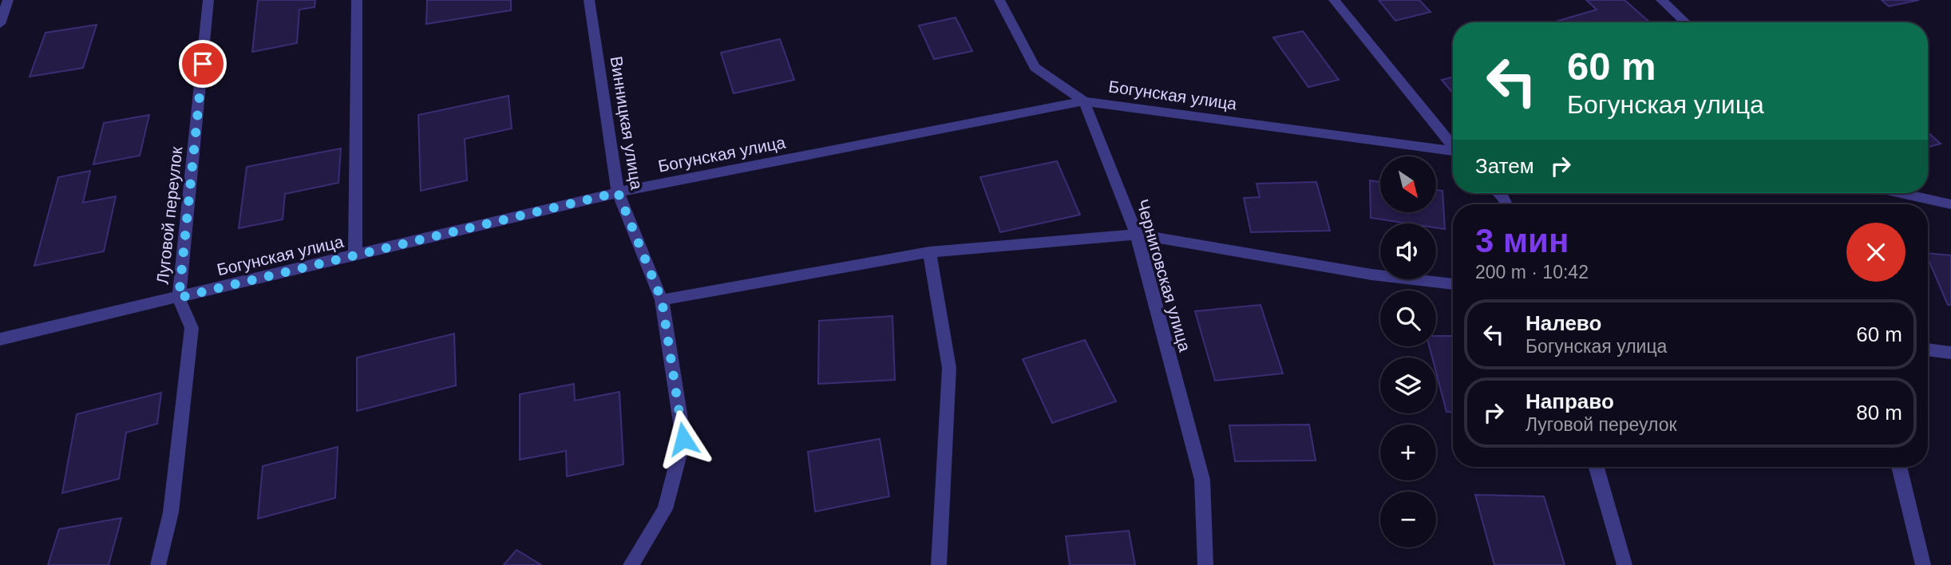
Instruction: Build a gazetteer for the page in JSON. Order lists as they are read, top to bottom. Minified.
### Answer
{"streets":{"street":["Богунская улица","Винницкая улица","Луговой переулок","Черниговская улица"]},"crossings":[["Богунская улица","Винницкая улица"],["Богунская улица","Луговой переулок"],["Богунская улица","Черниговская улица"]],"north":"bottom right","page":{"turn":["60 m","Богунская улица"],"then":"Затем","map_buttons":["+","−"],"heading":["3 мин","200 m · 10:42"],"list":[{"name":"Налево","note":"Богунская улица","value":"60 m"},{"name":"Направо","note":"Луговой переулок","value":"80 m"}]}}
